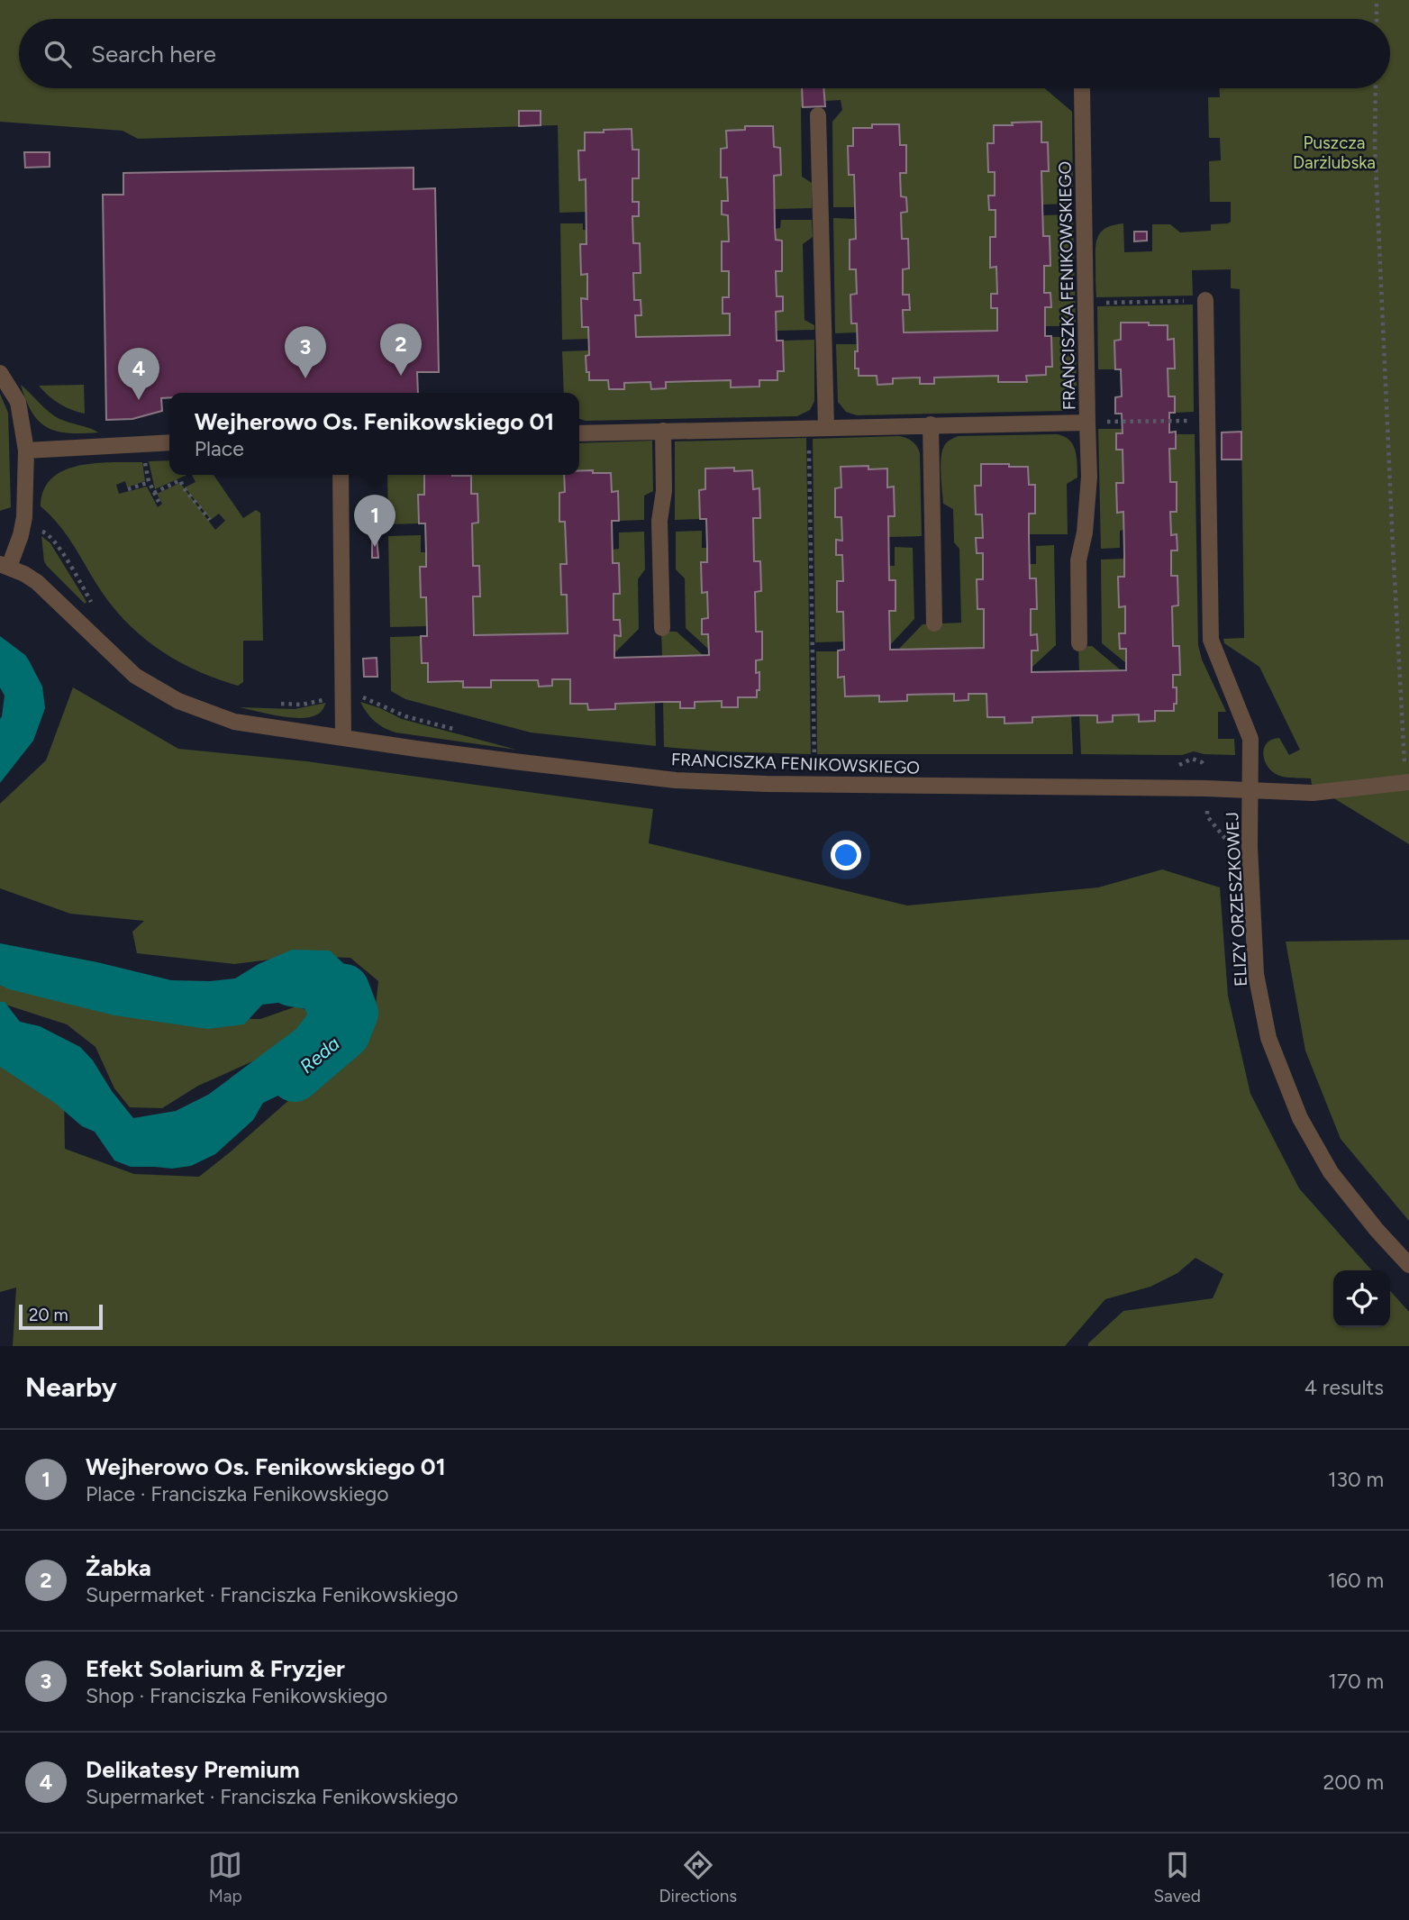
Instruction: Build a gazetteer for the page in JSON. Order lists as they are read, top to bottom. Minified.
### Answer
{"streets":{"street":["FRANCISZKA FENIKOWSKIEGO","ELIZY ORZESZKOWEJ"]},"crossings":[["FRANCISZKA FENIKOWSKIEGO","ELIZY ORZESZKOWEJ"]],"water":["Reda"],"parks":["Puszcza Darżlubska"],"scale_bar":"20 m","page":{"search":"Search here","pins":["2","3","4","1"],"popup":["Wejherowo Os. Fenikowskiego 01","Place"],"scale":"20 m","heading":["Nearby","4 results"],"list":[{"mark":"1","name":"Wejherowo Os. Fenikowskiego 01","note":"Place · Franciszka Fenikowskiego","value":"130 m"},{"mark":"2","name":"Żabka","note":"Supermarket · Franciszka Fenikowskiego","value":"160 m"},{"mark":"3","name":"Efekt Solarium & Fryzjer","note":"Shop · Franciszka Fenikowskiego","value":"170 m"},{"mark":"4","name":"Delikatesy Premium","note":"Supermarket · Franciszka Fenikowskiego","value":"200 m"}],"nav":["Map","Directions","Saved"]}}
